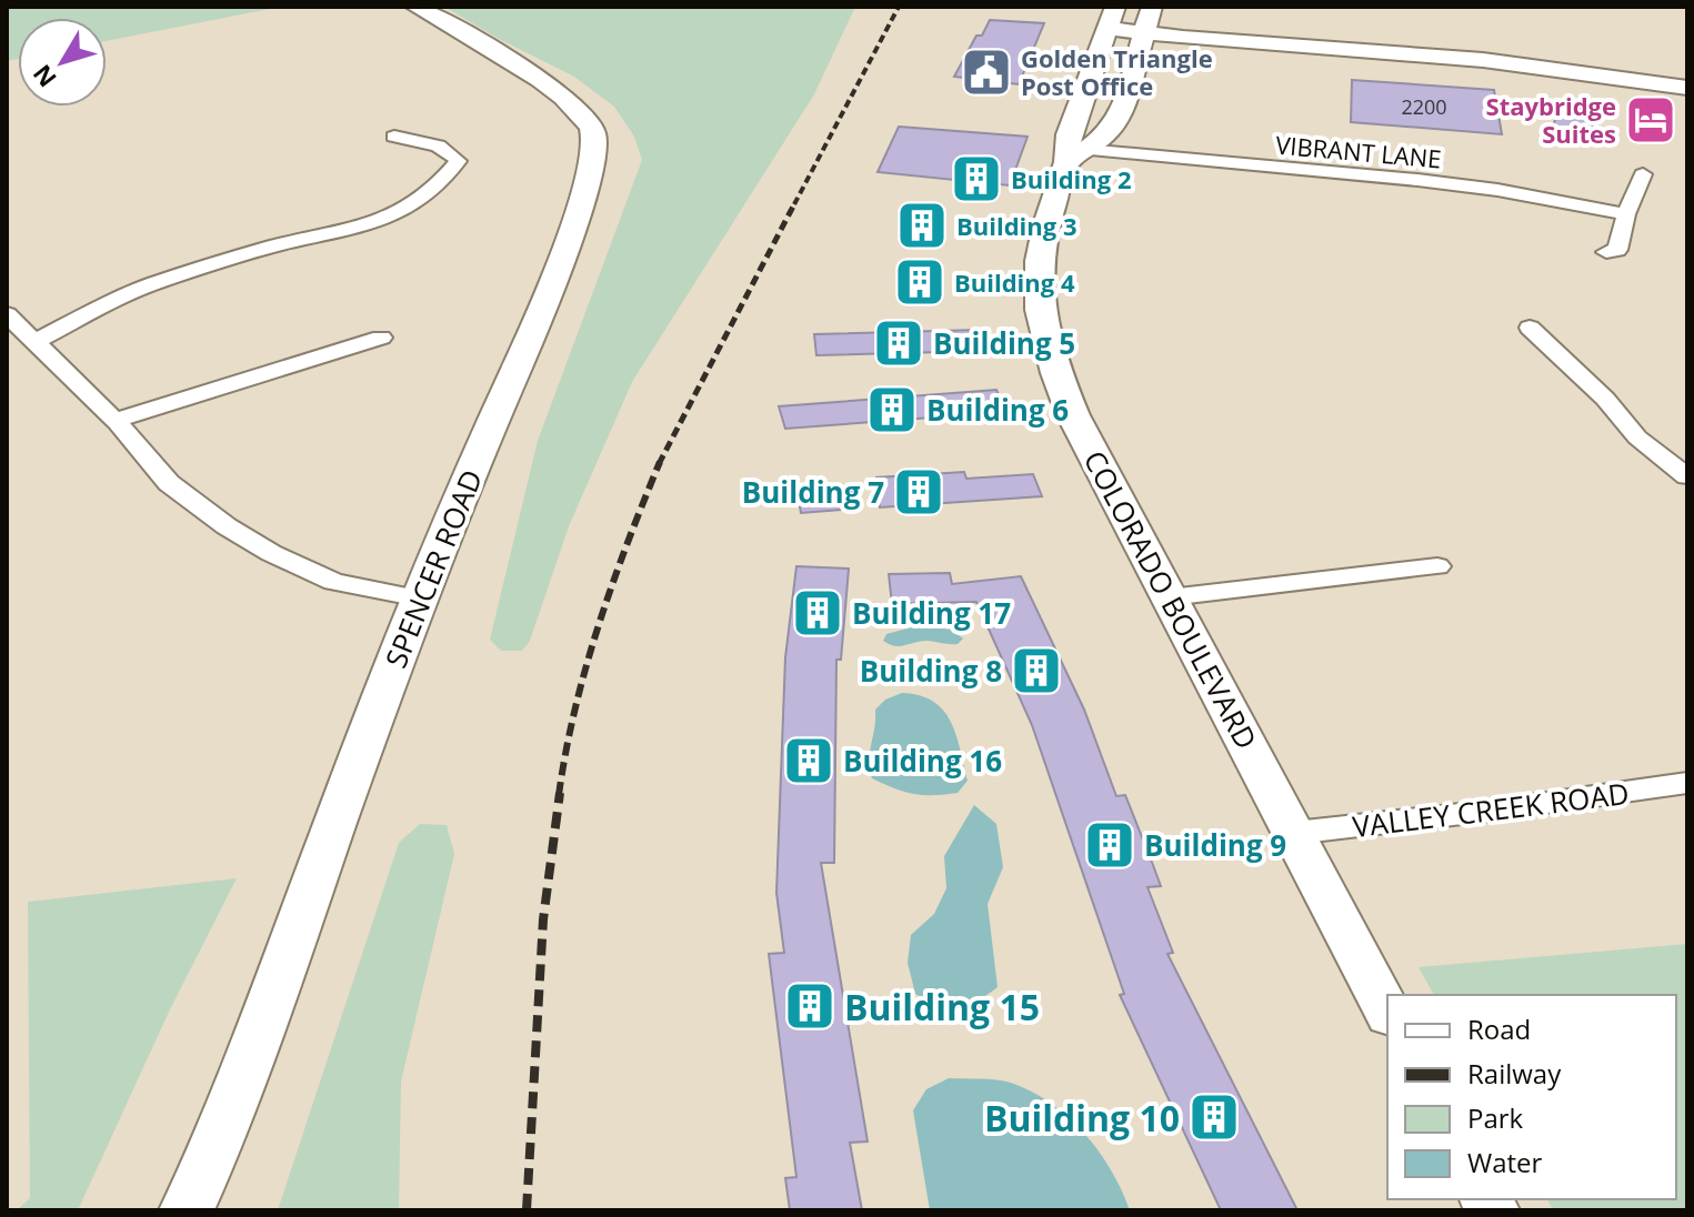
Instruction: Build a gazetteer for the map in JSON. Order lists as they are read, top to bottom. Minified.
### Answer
{"streets":{"street":["VIBRANT LANE","SPENCER ROAD","COLORADO BOULEVARD","VALLEY CREEK ROAD"]},"crossings":[["VIBRANT LANE","COLORADO BOULEVARD"],["COLORADO BOULEVARD","VALLEY CREEK ROAD"]],"places":{"public building":["Golden Triangle Post Office"],"hotel":["Staybridge Suites"],"building":["Building 2","Building 3","Building 4","Building 5","Building 6","Building 7","Building 17","Building 8","Building 16","Building 9","Building 15","Building 10"]},"house_numbers":["2200"],"legend":["Road","Railway","Park","Water"],"north":"bottom left"}
